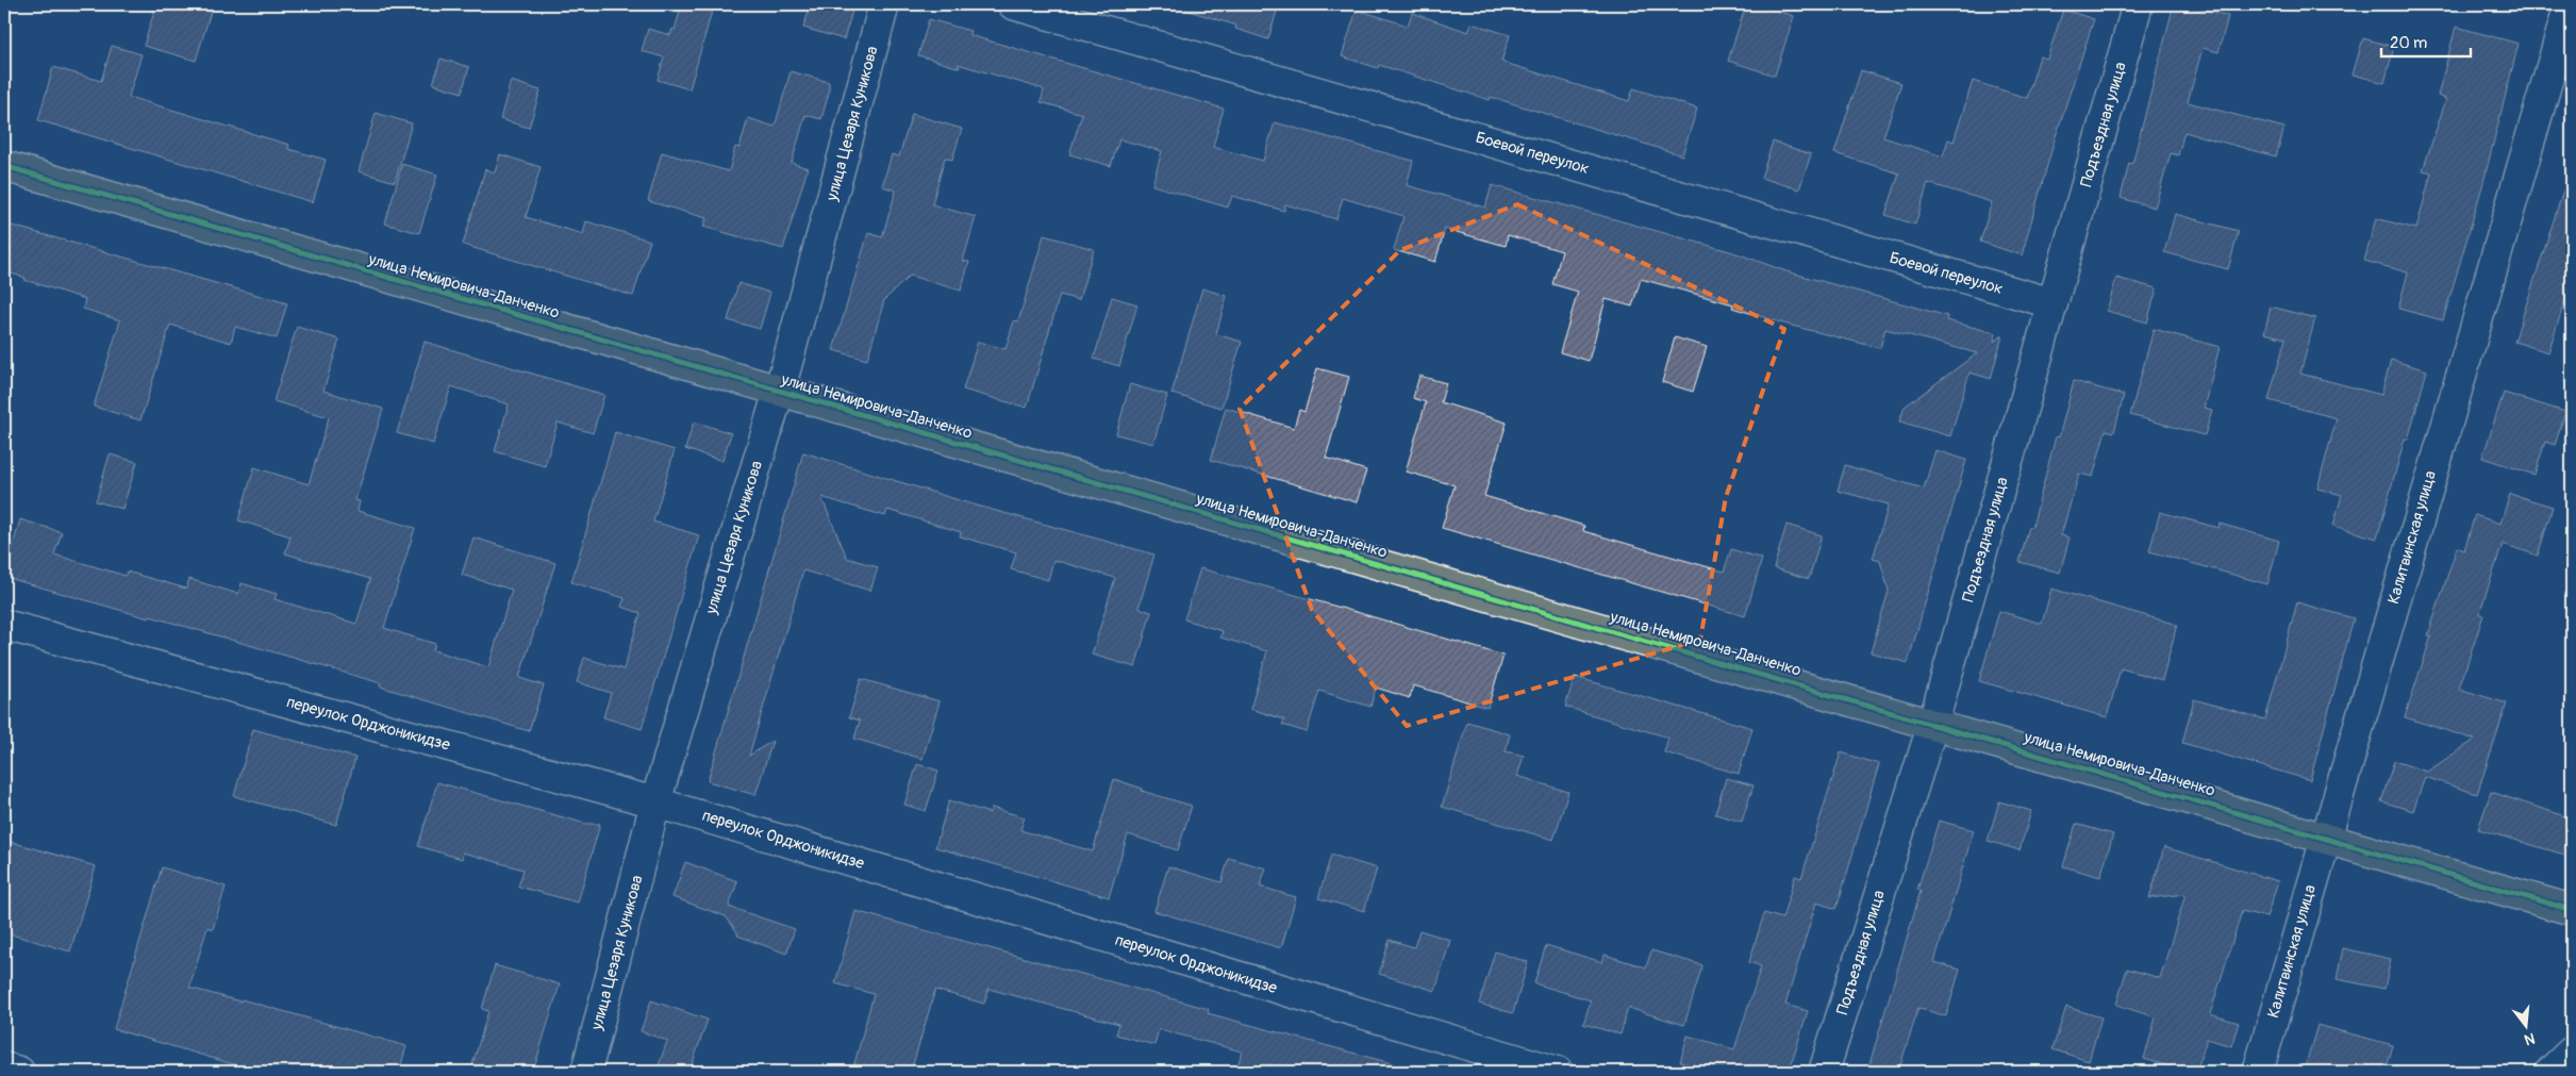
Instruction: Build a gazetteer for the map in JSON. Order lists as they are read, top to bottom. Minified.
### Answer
{"streets":{"main road":["улица Немировича-Данченко"],"street":["улица Цезаря Куникова","Подъездная улица","Боевой переулок","Калитвинская улица","переулок Орджоникидзе"]},"crossings":[["улица Цезаря Куникова","улица Немировича-Данченко"],["улица Цезаря Куникова","переулок Орджоникидзе"],["Подъездная улица","Боевой переулок"],["Подъездная улица","улица Немировича-Данченко"],["улица Немировича-Данченко","Калитвинская улица"]],"scale_bar":"20 m","north":"bottom"}
